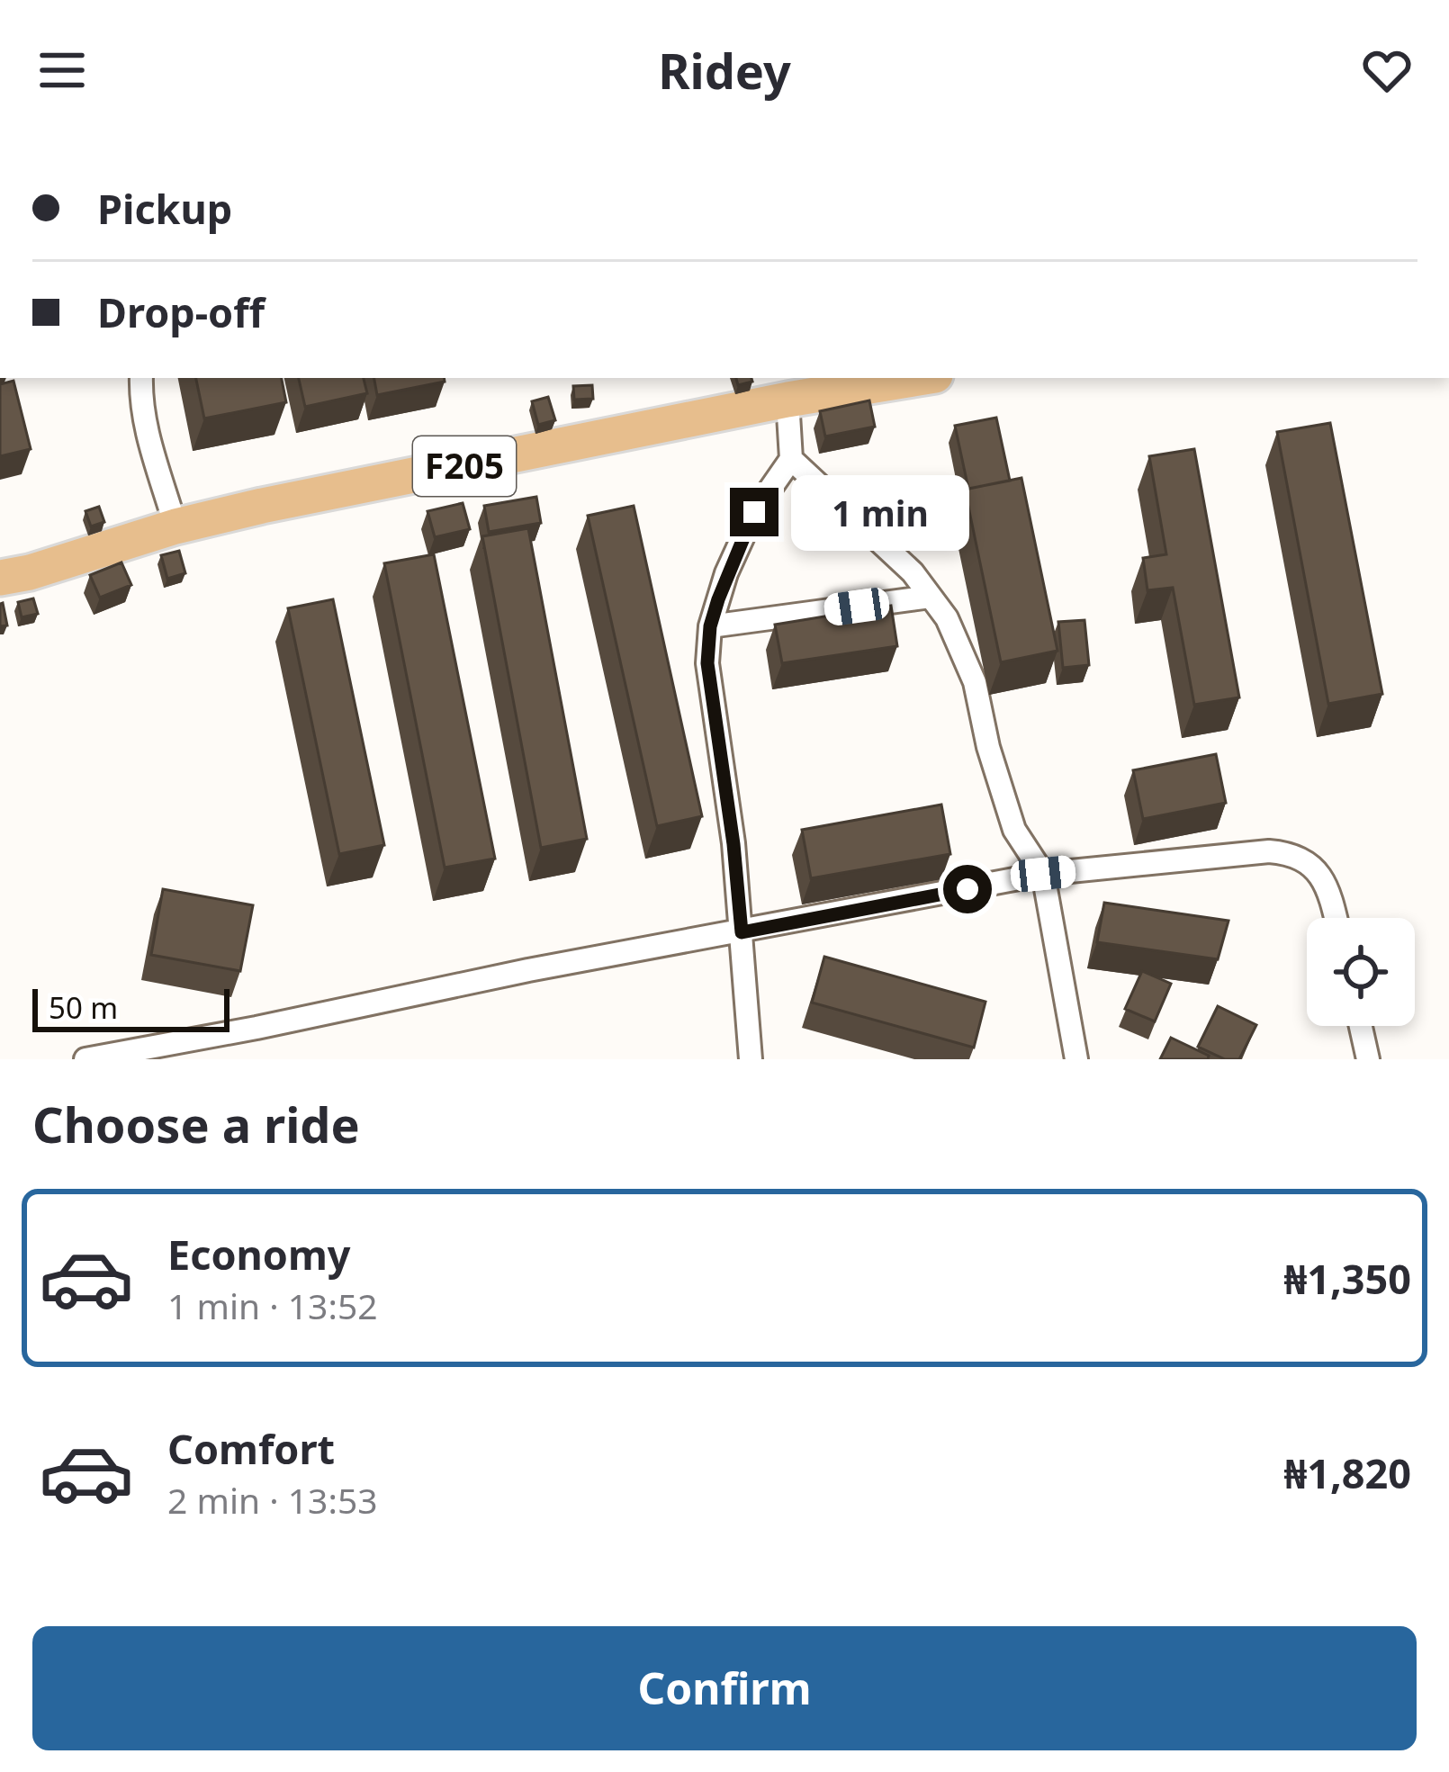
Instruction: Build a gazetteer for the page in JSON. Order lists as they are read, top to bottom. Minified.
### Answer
{"streets":{"main road":["F205"]},"scale_bar":"50 m","page":{"header":"Ridey","banner":["Pickup","Drop-off"],"bubble":"1 min","scale":"50 m","heading":"Choose a ride","list":[{"name":"Economy","note":"1 min · 13:52","value":"₦1,350"},{"name":"Comfort","note":"2 min · 13:53","value":"₦1,820"}],"buttons":"Confirm"}}
